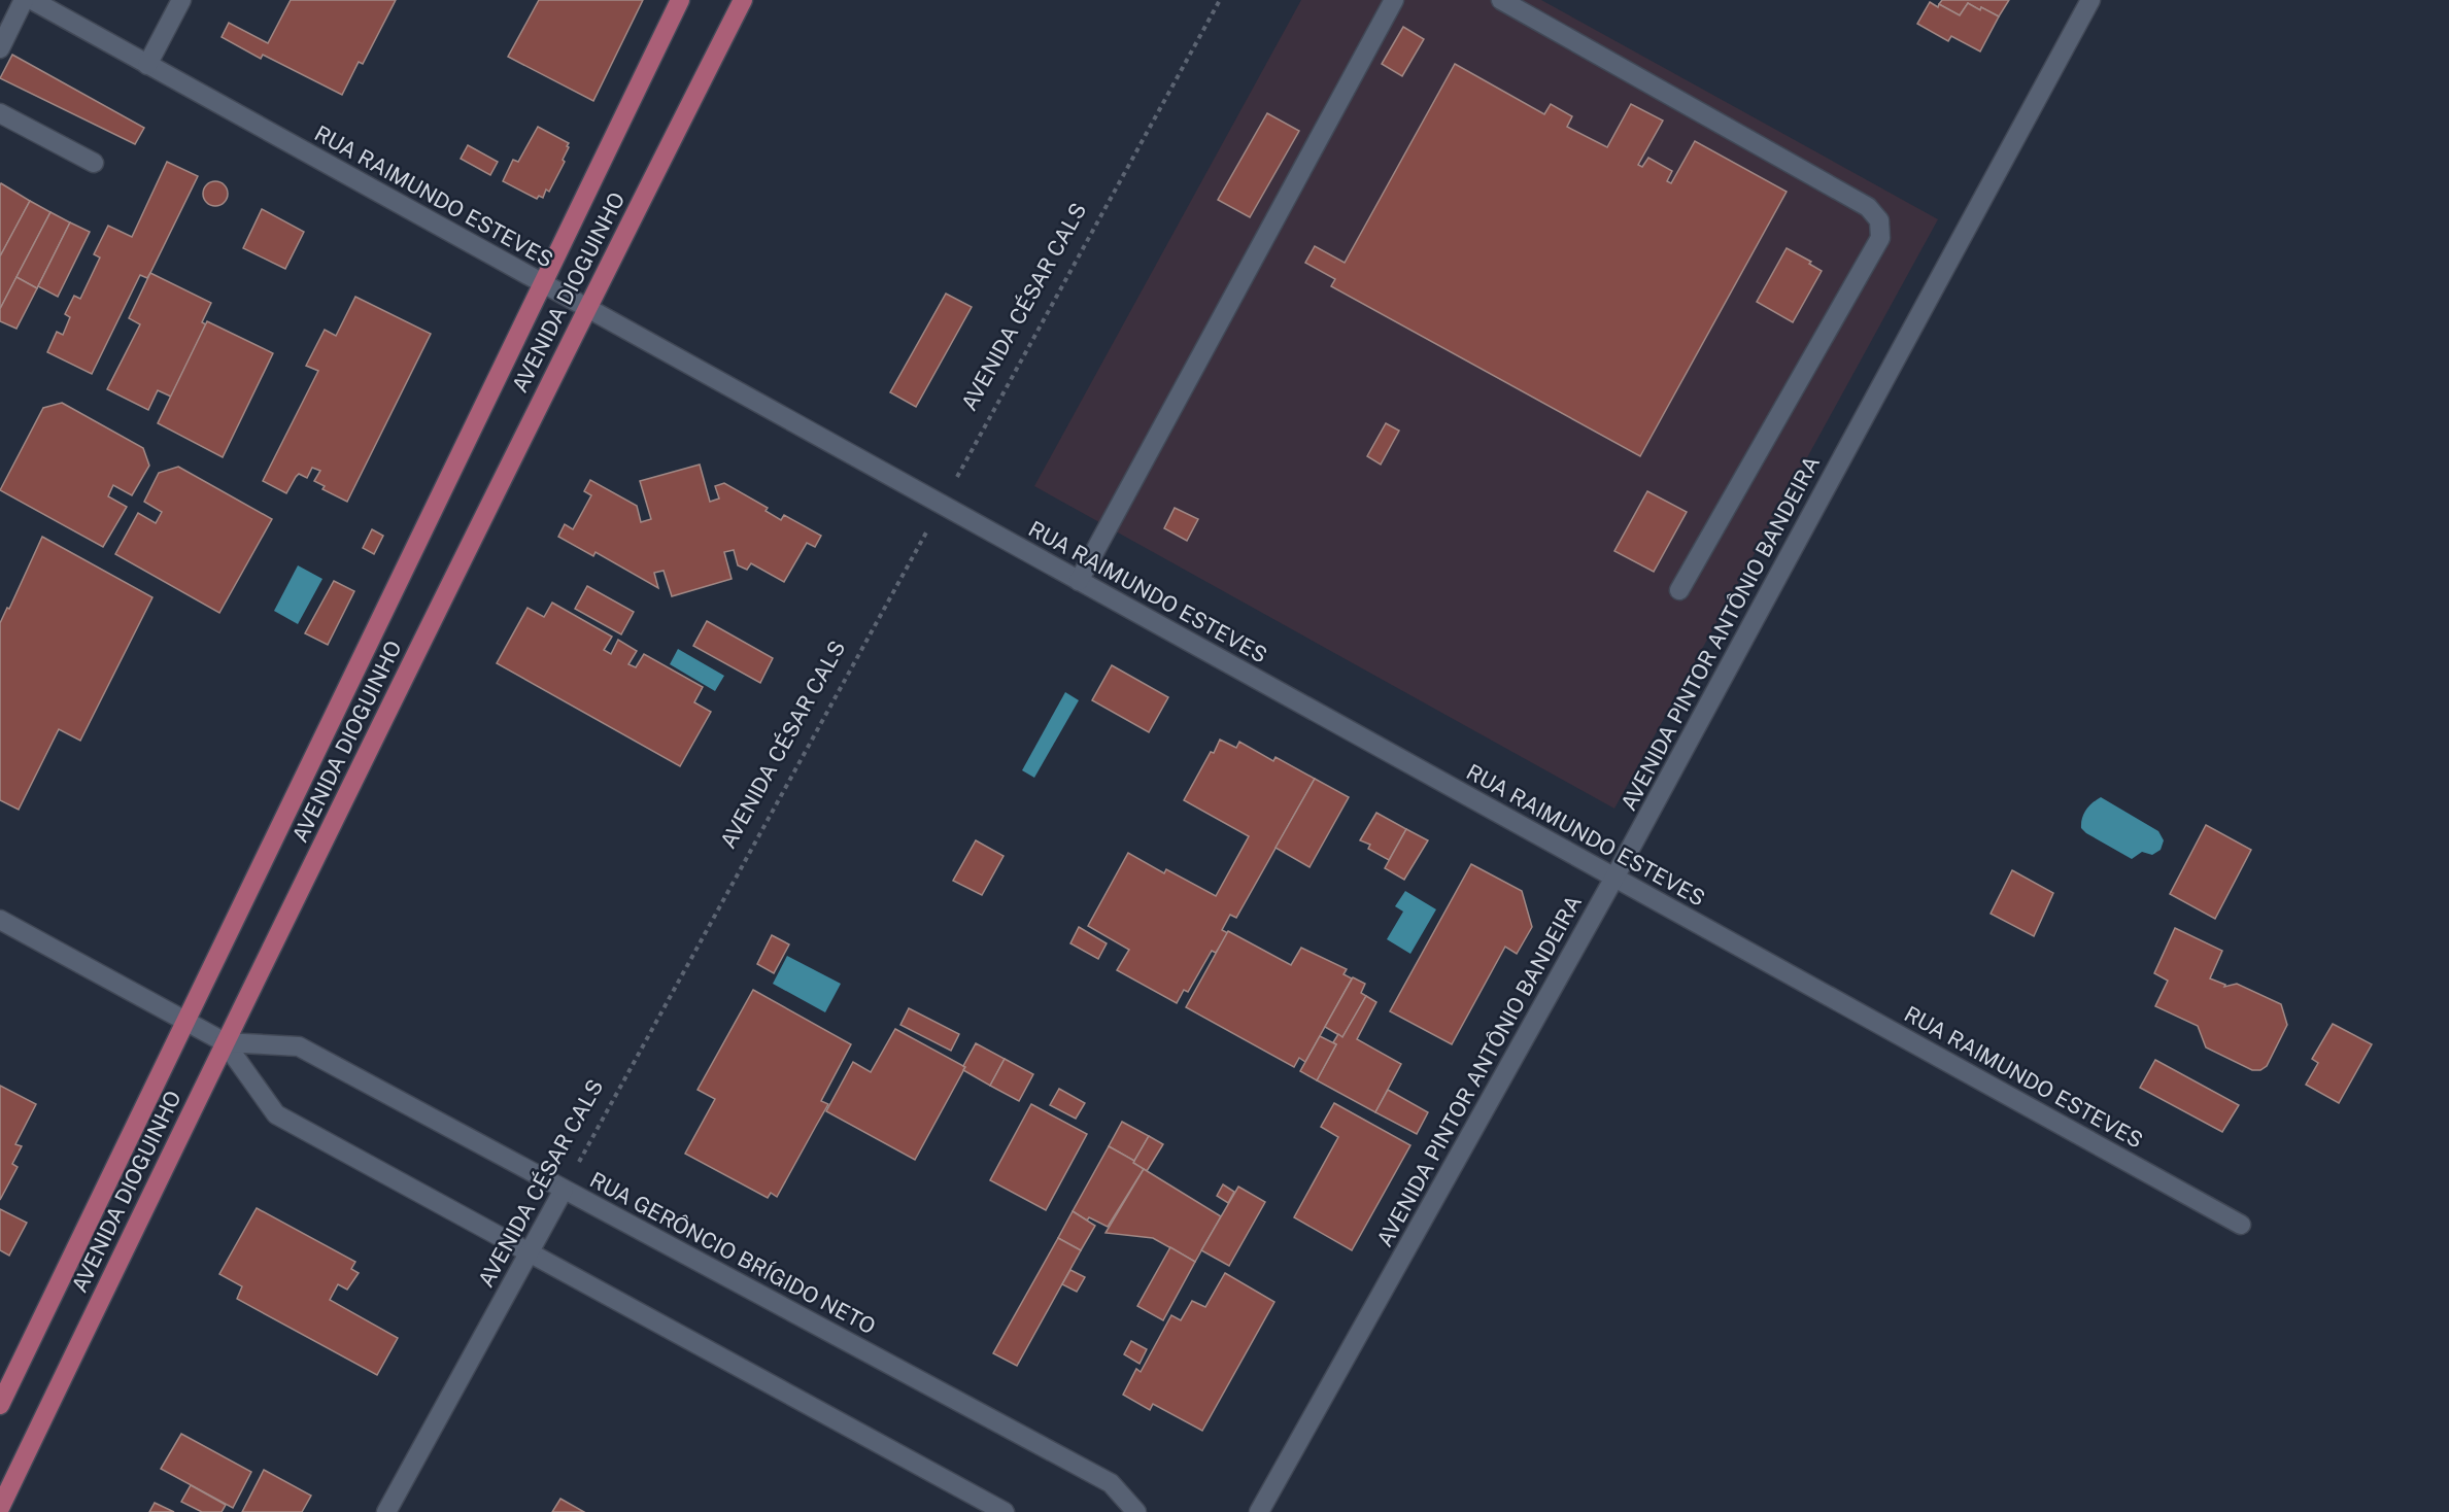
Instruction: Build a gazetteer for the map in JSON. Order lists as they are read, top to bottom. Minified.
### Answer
{"streets":{"main road":["AVENIDA DIOGUINHO"],"street":["RUA RAIMUNDO ESTEVES","AVENIDA CÉSAR CALS","AVENIDA PINTOR ANTÔNIO BANDEIRA","RUA GERÔNCIO BRÍGIDO NETO"]},"crossings":[["RUA RAIMUNDO ESTEVES","AVENIDA DIOGUINHO"],["RUA RAIMUNDO ESTEVES","AVENIDA CÉSAR CALS"],["RUA RAIMUNDO ESTEVES","AVENIDA PINTOR ANTÔNIO BANDEIRA"],["AVENIDA DIOGUINHO","RUA GERÔNCIO BRÍGIDO NETO"],["AVENIDA CÉSAR CALS","RUA GERÔNCIO BRÍGIDO NETO"]]}
